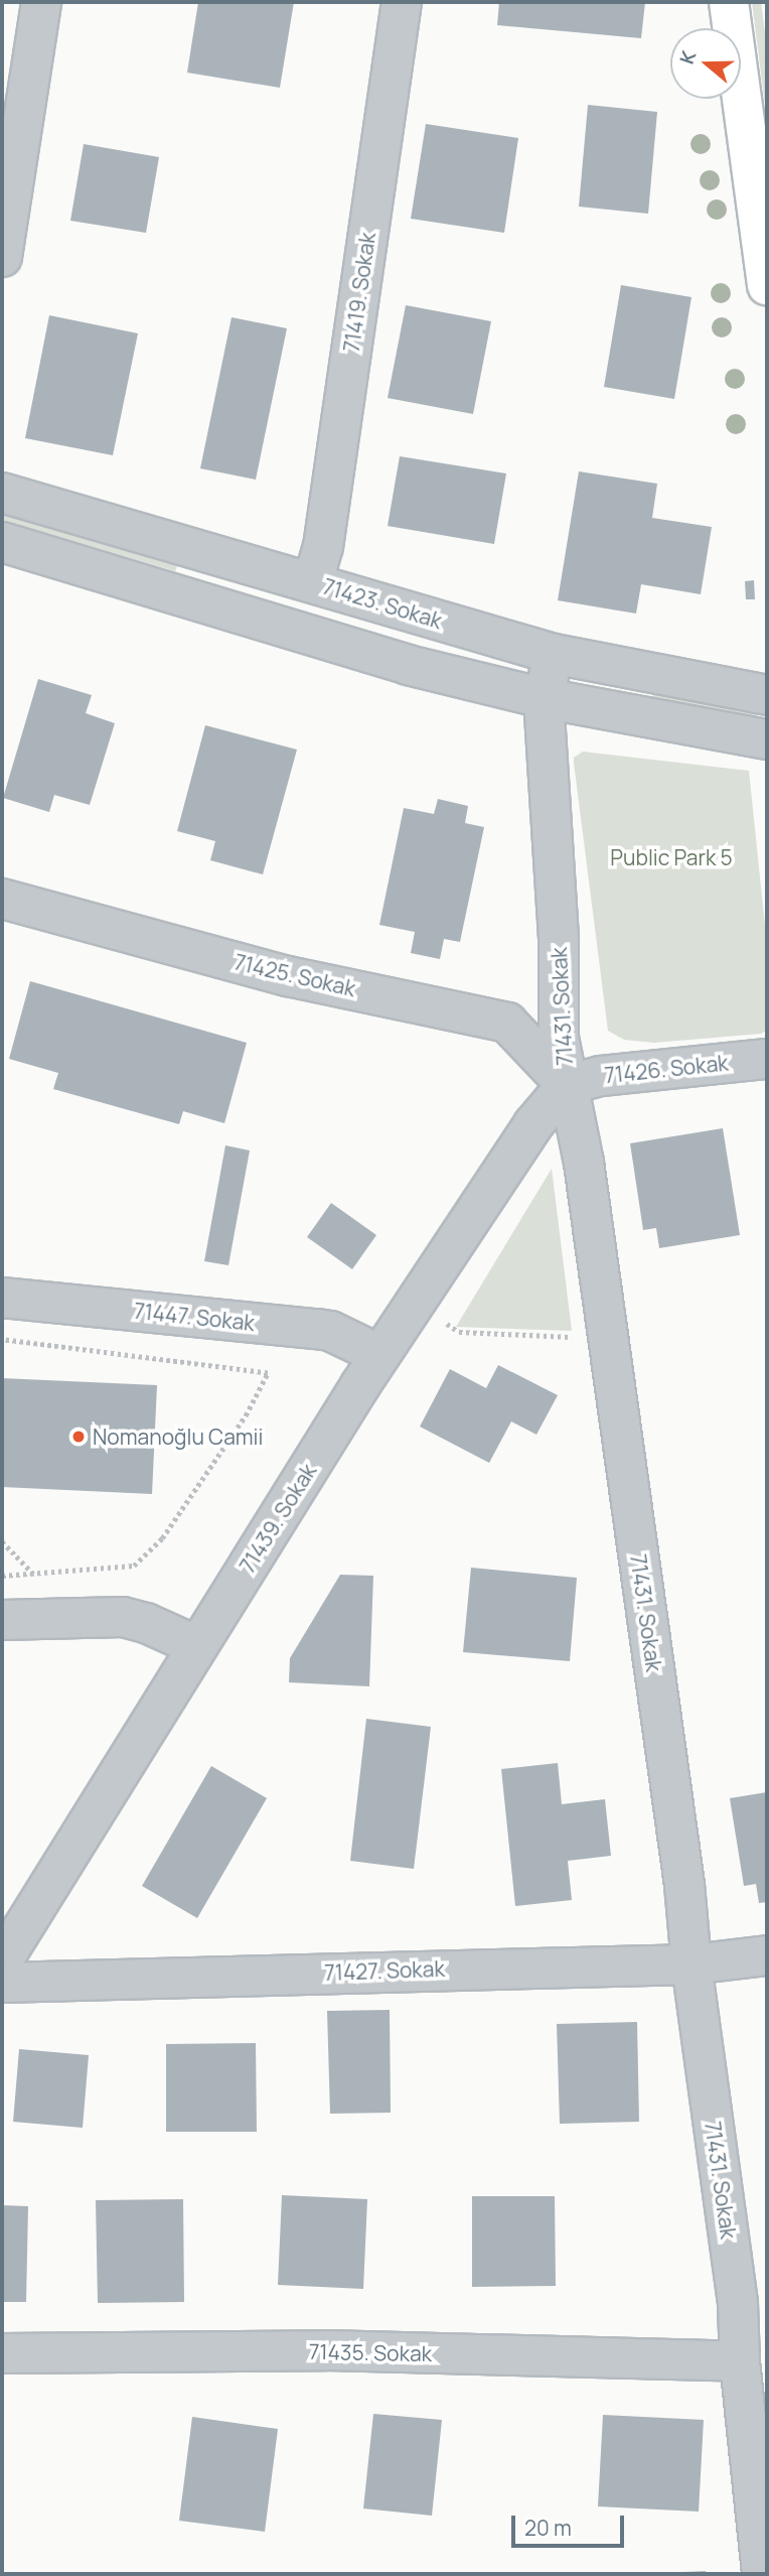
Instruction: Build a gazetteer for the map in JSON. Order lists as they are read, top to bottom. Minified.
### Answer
{"streets":{"street":["71419. Sokak","71423. Sokak","71425. Sokak","71431. Sokak","71426. Sokak","71447. Sokak","71439. Sokak","71427. Sokak","71435. Sokak"]},"crossings":[["71419. Sokak","71423. Sokak"],["71423. Sokak","71431. Sokak"],["71425. Sokak","71431. Sokak"],["71425. Sokak","71426. Sokak"],["71425. Sokak","71439. Sokak"],["71431. Sokak","71426. Sokak"],["71431. Sokak","71439. Sokak"],["71431. Sokak","71427. Sokak"],["71431. Sokak","71435. Sokak"],["71426. Sokak","71439. Sokak"],["71447. Sokak","71439. Sokak"]],"parks":["Public Park 5"],"places":["Nomanoğlu Camii"],"scale_bar":"20 m","north":"left"}
